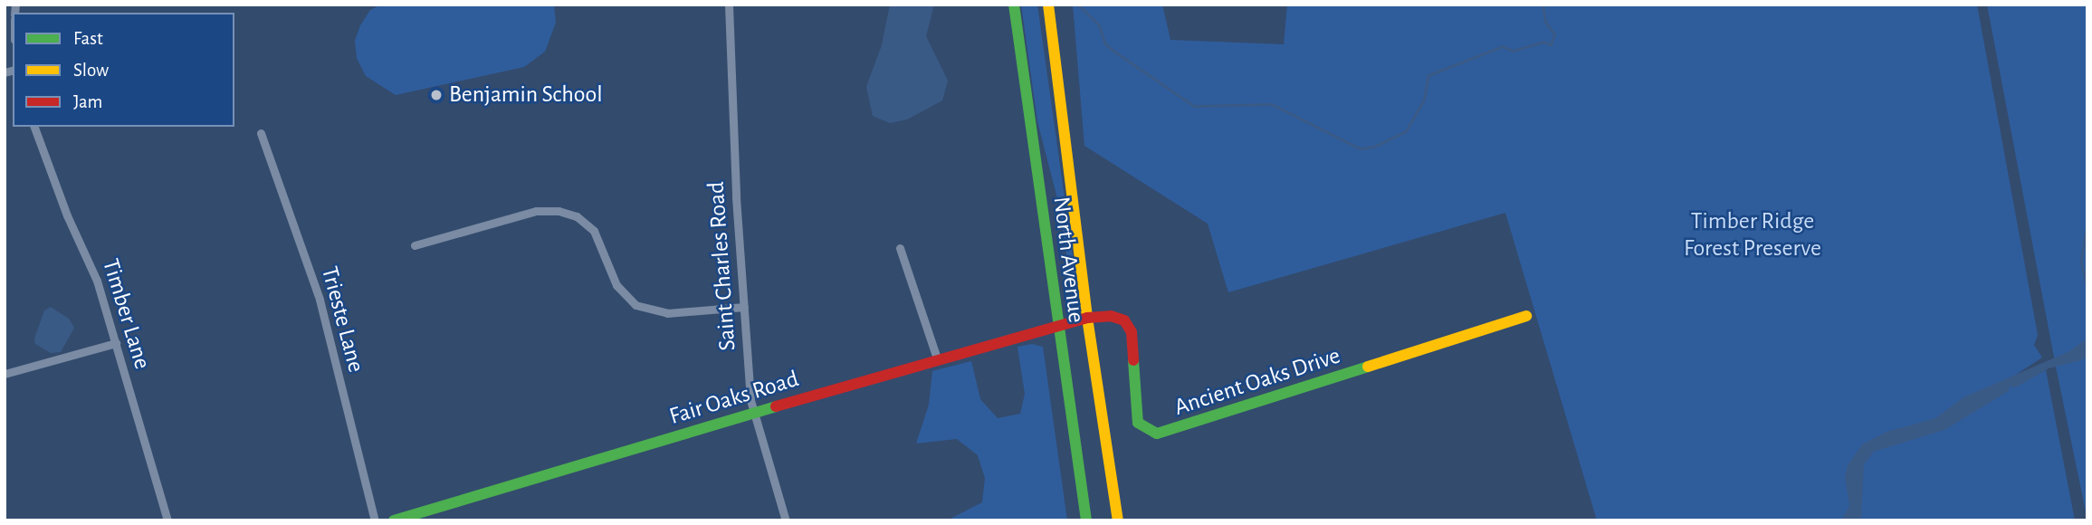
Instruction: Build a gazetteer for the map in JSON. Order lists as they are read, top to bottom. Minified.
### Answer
{"streets":{"street":["North Avenue","Saint Charles Road","Timber Lane","Trieste Lane","Ancient Oaks Drive","Fair Oaks Road"]},"crossings":[["North Avenue","Ancient Oaks Drive"],["North Avenue","Fair Oaks Road"],["Saint Charles Road","Fair Oaks Road"],["Ancient Oaks Drive","Fair Oaks Road"]],"parks":["Timber Ridge Forest Preserve"],"places":["Benjamin School"],"legend":["Fast","Slow","Jam"]}
